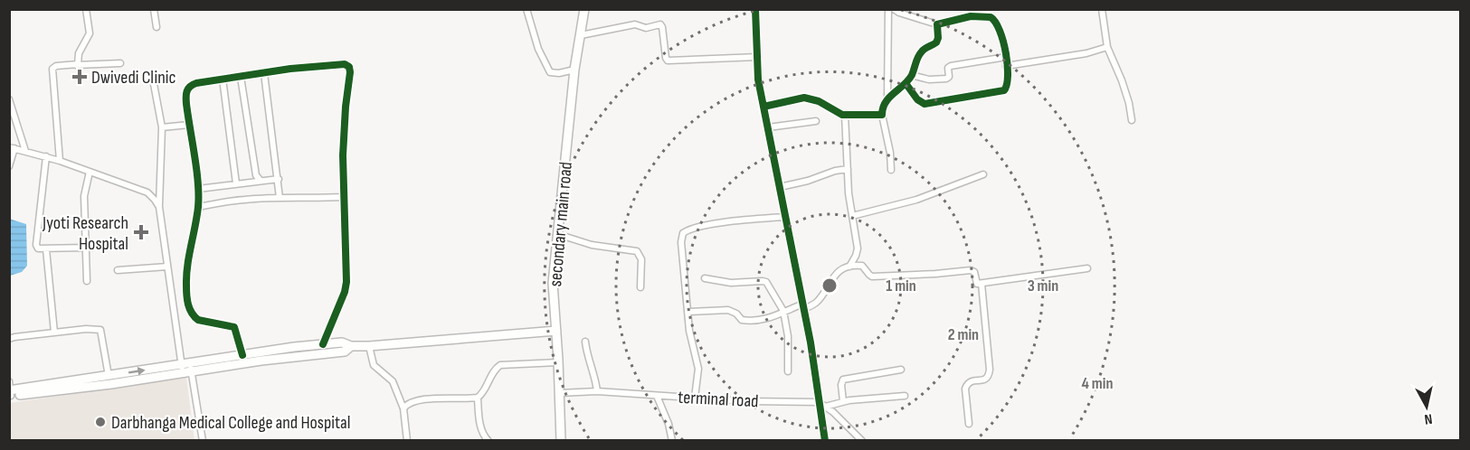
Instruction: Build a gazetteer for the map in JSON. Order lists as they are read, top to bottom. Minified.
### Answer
{"streets":{"street":["secondary main road","terminal road"]},"crossings":[["secondary main road","terminal road"]],"places":{"health":["Dwivedi Clinic","Jyoti Research Hospital"],"other":["Darbhanga Medical College and Hospital"]},"north":"bottom","rings":["1 min","3 min","2 min","4 min"]}
